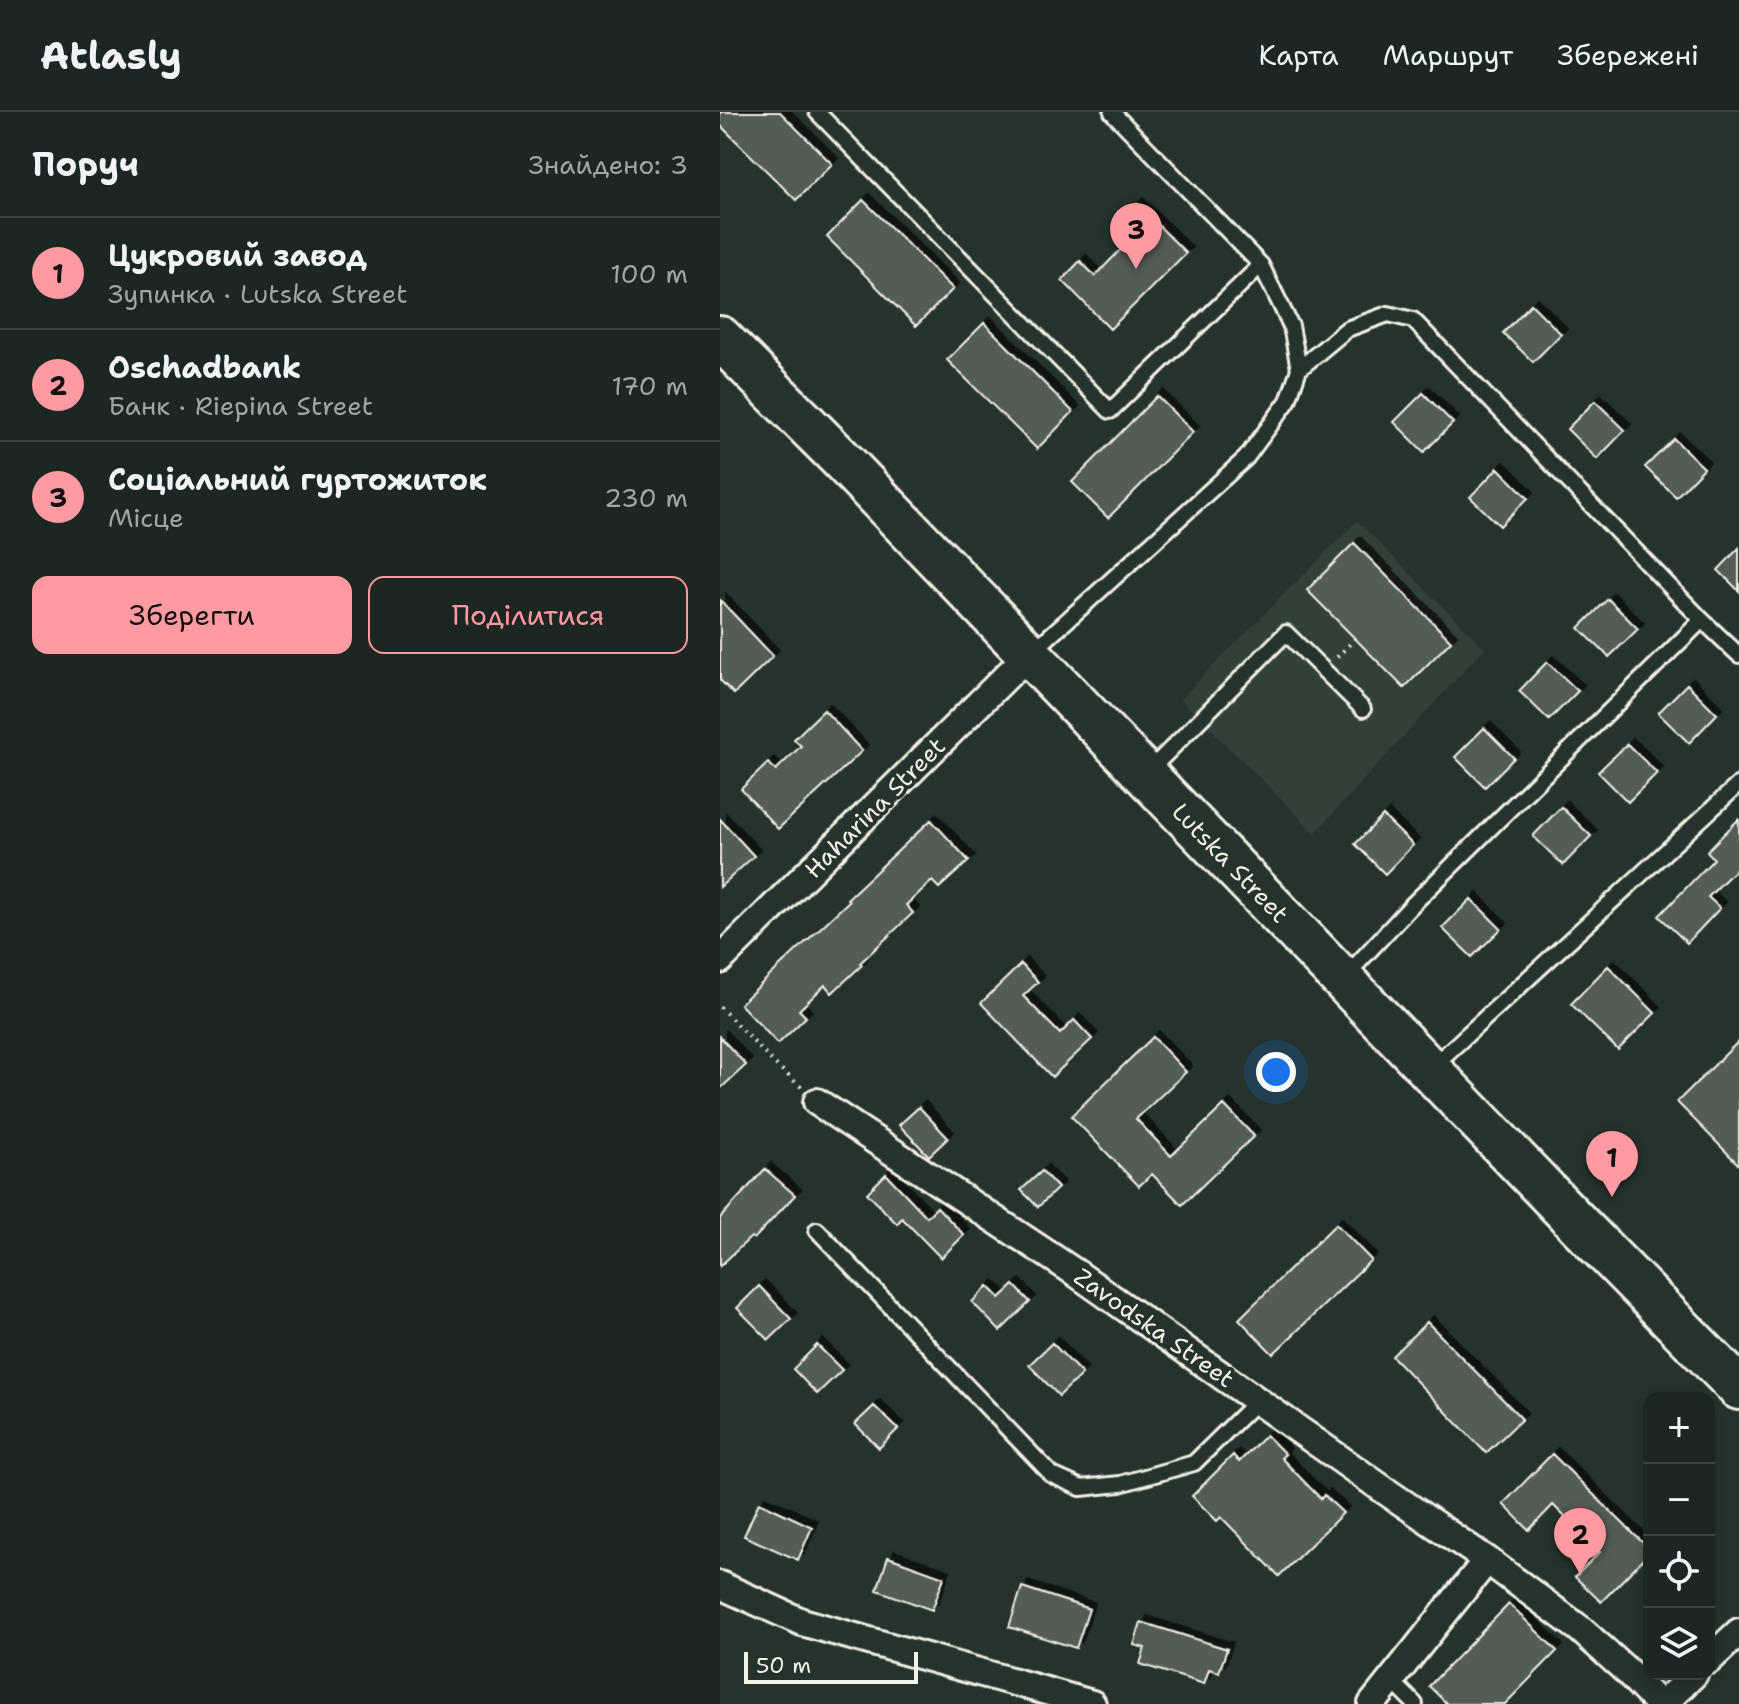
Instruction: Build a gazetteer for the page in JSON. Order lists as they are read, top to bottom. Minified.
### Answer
{"streets":{"main road":["Lutska Street"],"street":["Haharina Street","Zavodska Street"]},"crossings":[["Haharina Street","Lutska Street"]],"scale_bar":"50 m","page":{"header":"Atlasly","nav":["Карта","Маршрут","Збережені"],"heading":["Поруч","Знайдено: 3"],"pins":["3","1","2"],"list":[{"mark":"1","name":"Цукровий завод","note":"Зупинка · Lutska Street","value":"100 m"},{"mark":"2","name":"Oschadbank","note":"Банк · Riepina Street","value":"170 m"},{"mark":"3","name":"Соціальний гуртожиток","note":"Місце","value":"230 m"}],"buttons":["Зберегти","Поділитися"],"map_buttons":["+","−"],"scale":"50 m"}}
